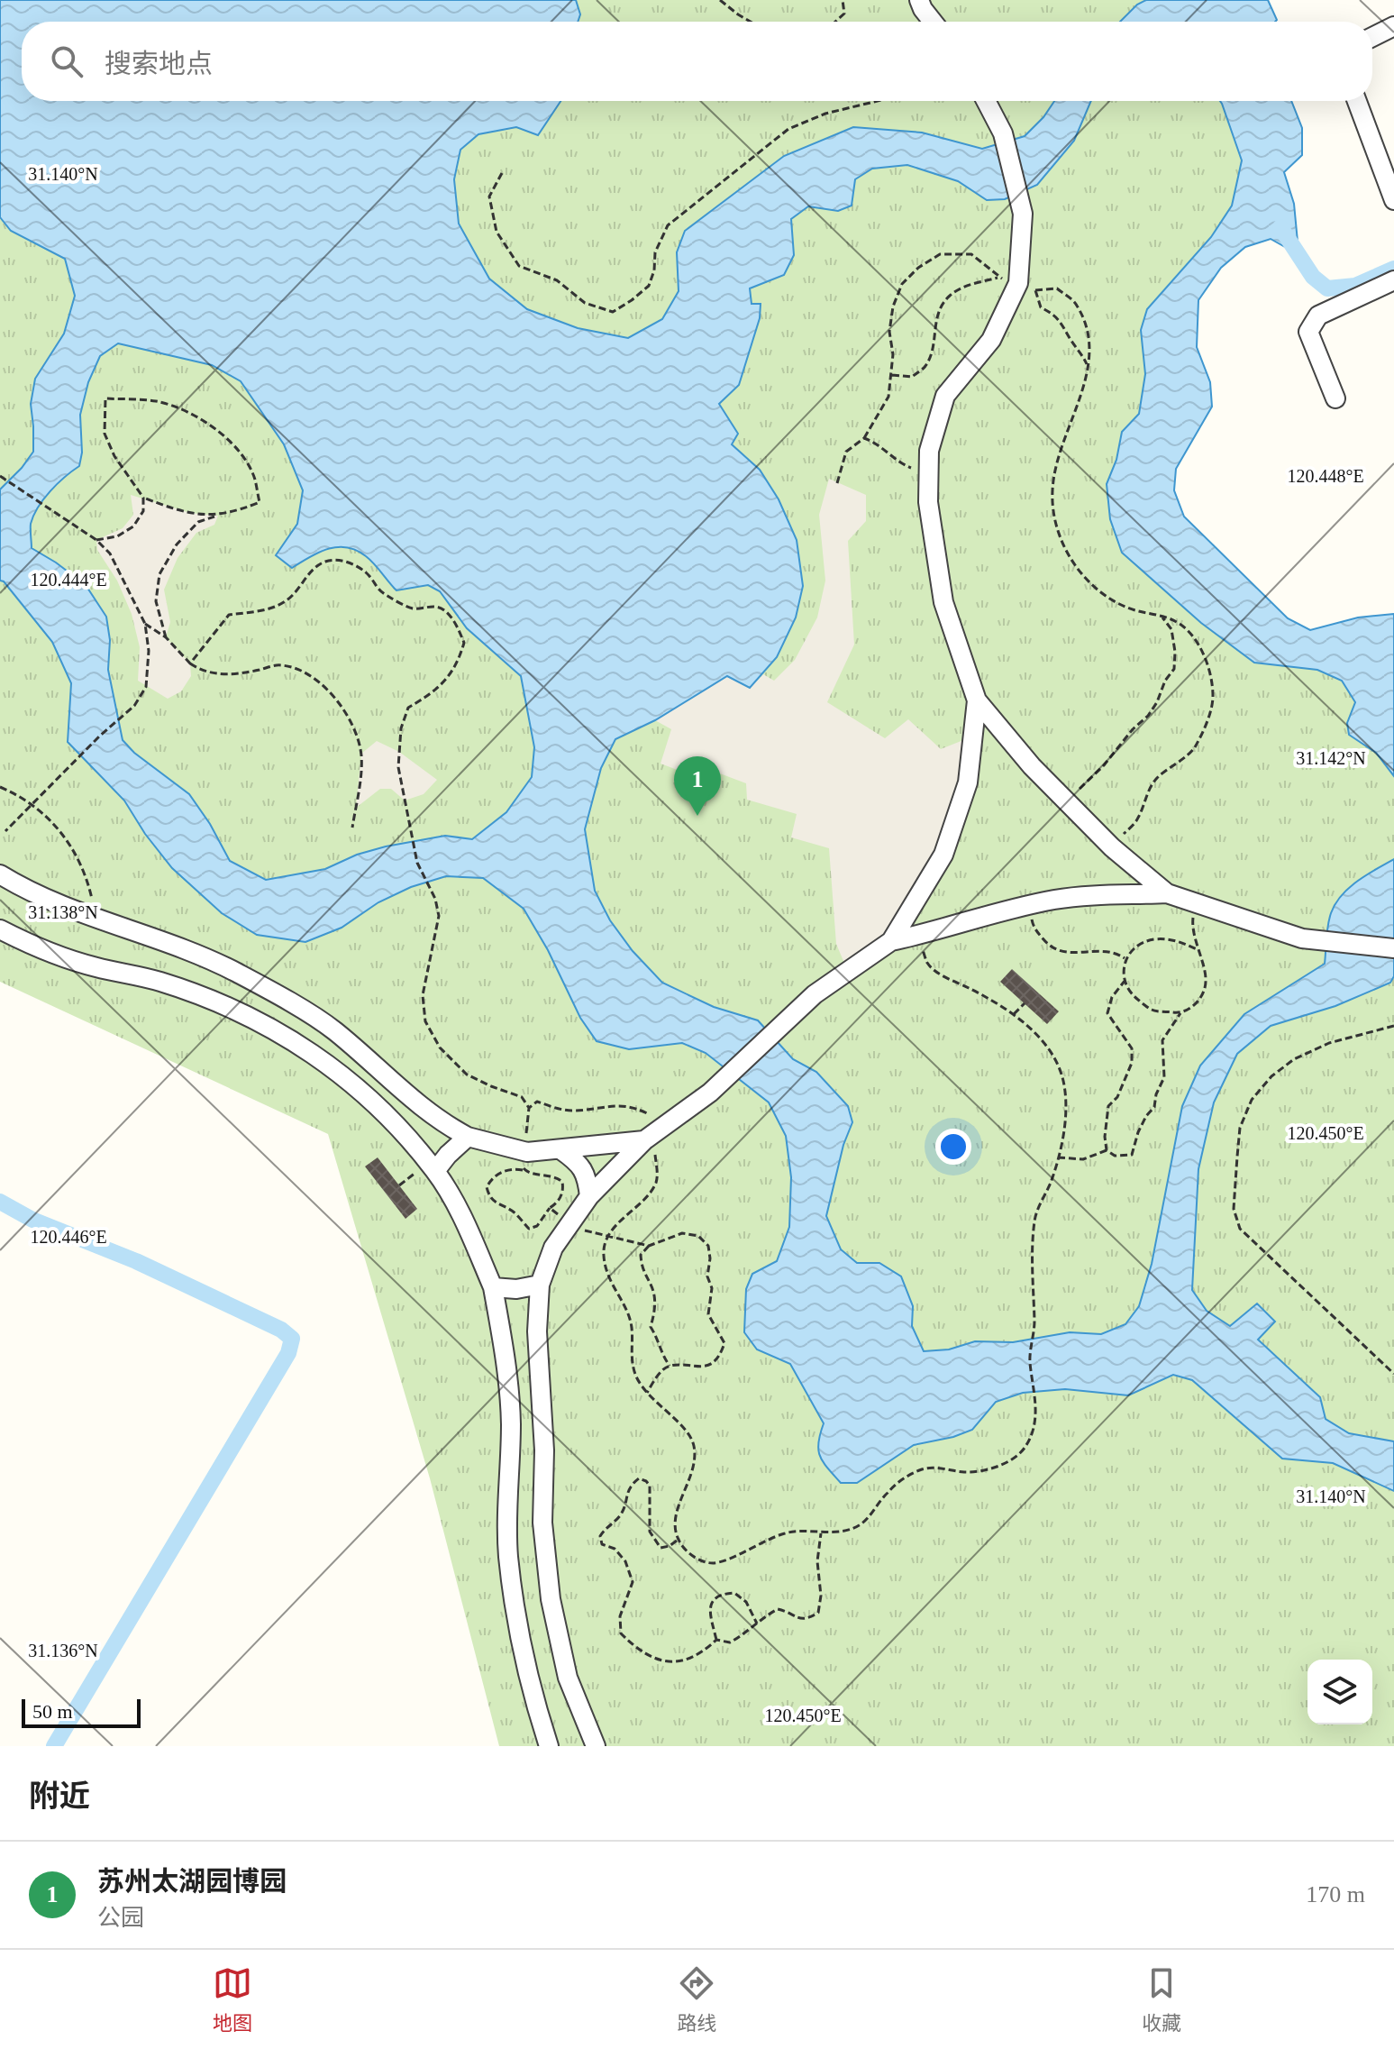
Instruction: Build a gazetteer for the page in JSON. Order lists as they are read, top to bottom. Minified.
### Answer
{"scale_bar":"50 m","page":{"search":"搜索地点","pins":"1","scale":"50 m","heading":"附近","list":[{"mark":"1","name":"苏州太湖园博园","note":"公园","value":"170 m"}],"nav":["地图","路线","收藏"]},"coordinates":["31.140°N","120.448°E","120.444°E","31.142°N","31.138°N","120.450°E","120.446°E","31.136°N"]}
